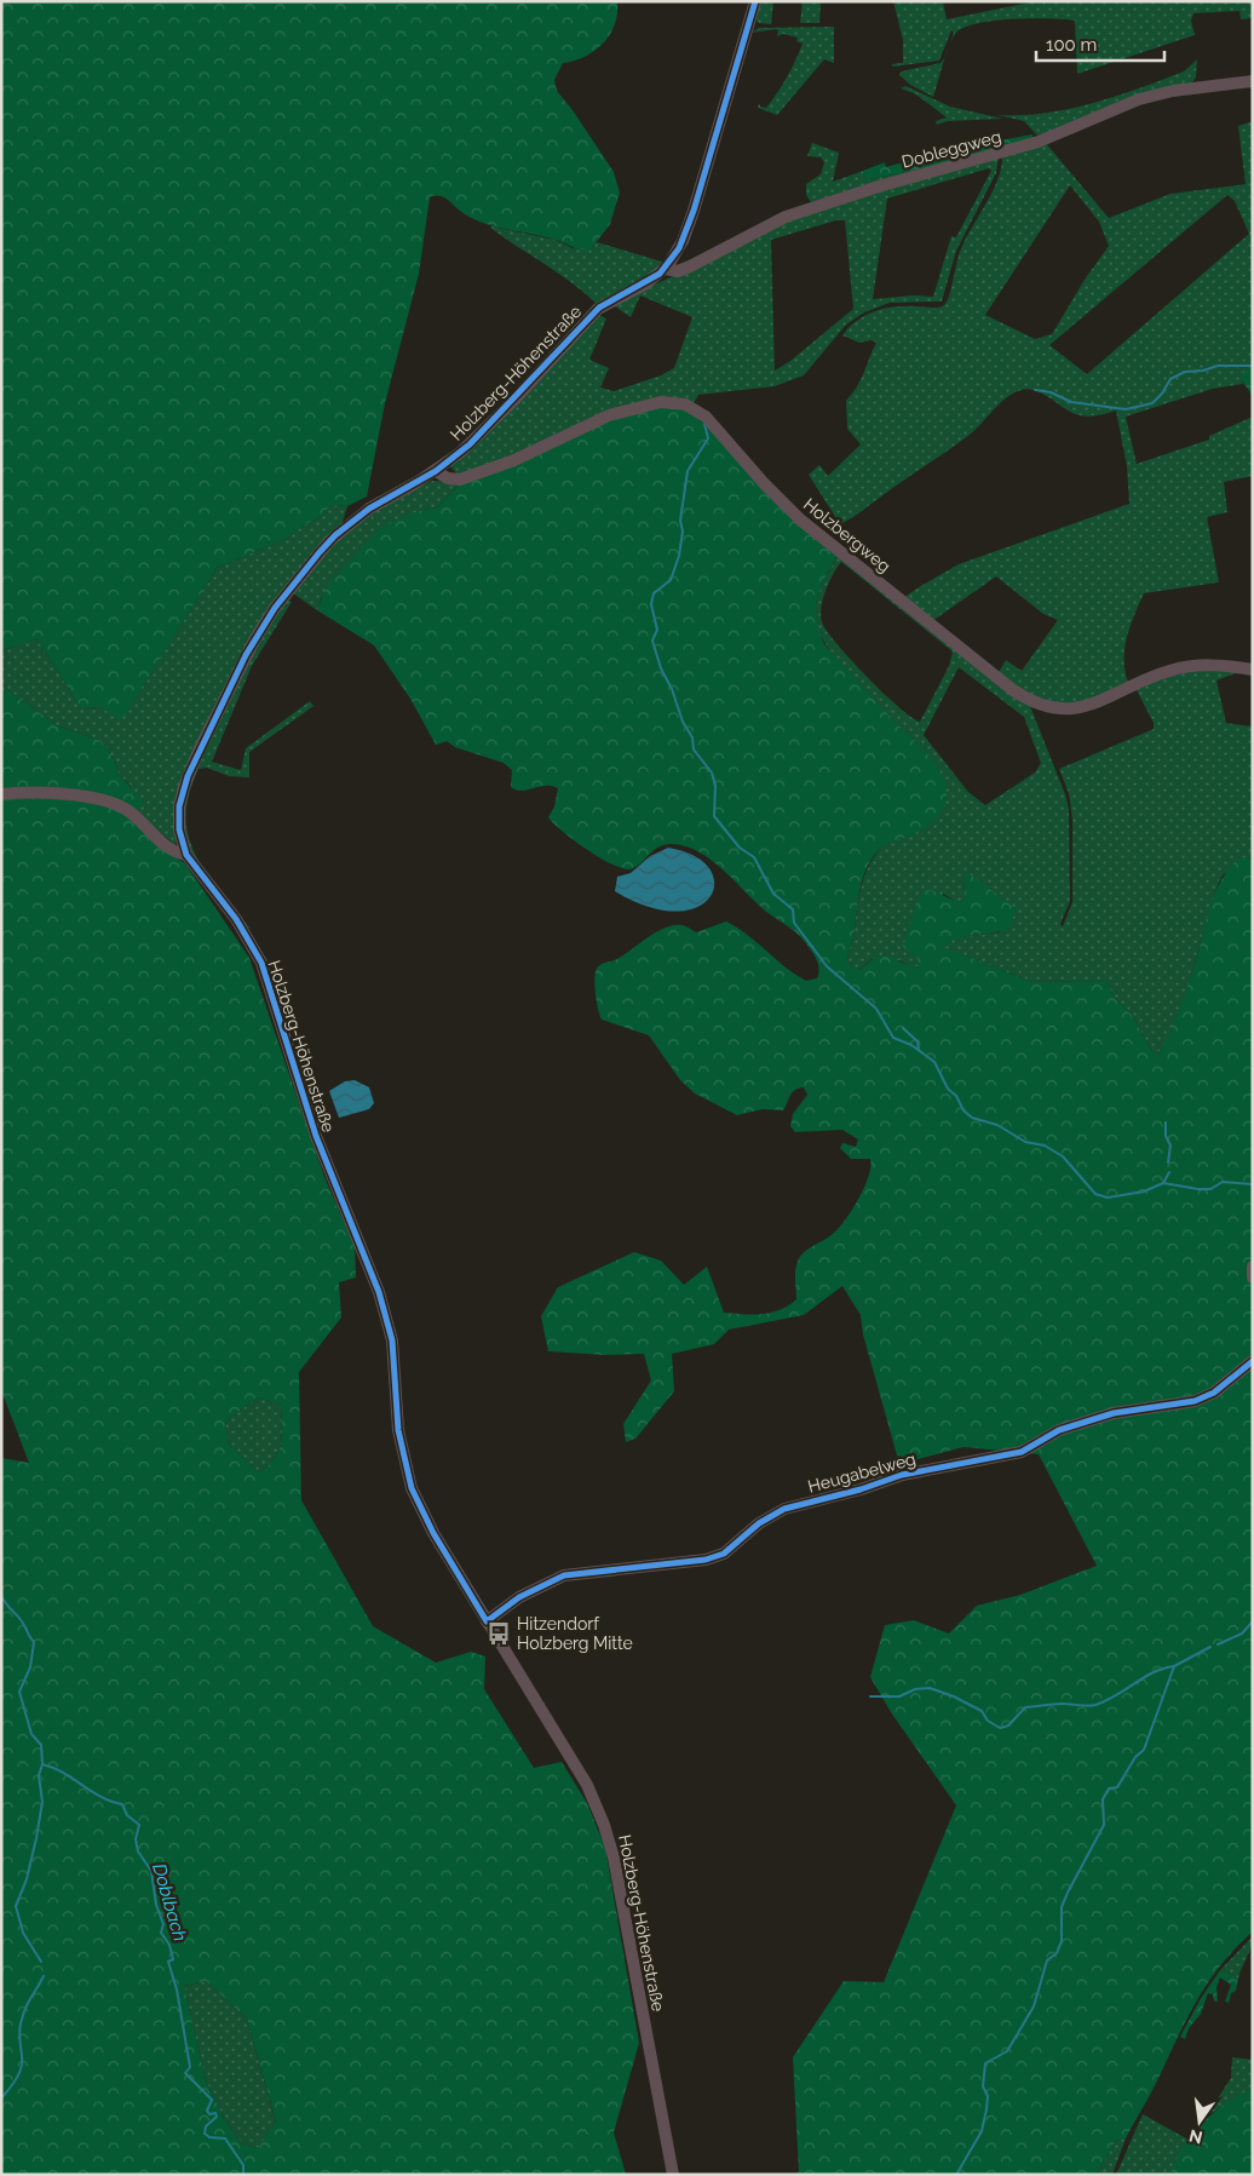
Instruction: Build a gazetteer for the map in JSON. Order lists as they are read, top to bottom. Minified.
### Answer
{"streets":{"street":["Dobleggweg","Holzberg-Höhenstraße","Holzbergweg","Heugabelweg"]},"crossings":[["Dobleggweg","Holzberg-Höhenstraße"],["Holzberg-Höhenstraße","Holzbergweg"],["Holzberg-Höhenstraße","Heugabelweg"]],"water":["Doblbach"],"places":{"bus stop":["Hitzendorf Holzberg Mitte"]},"scale_bar":"100 m","north":"bottom"}
